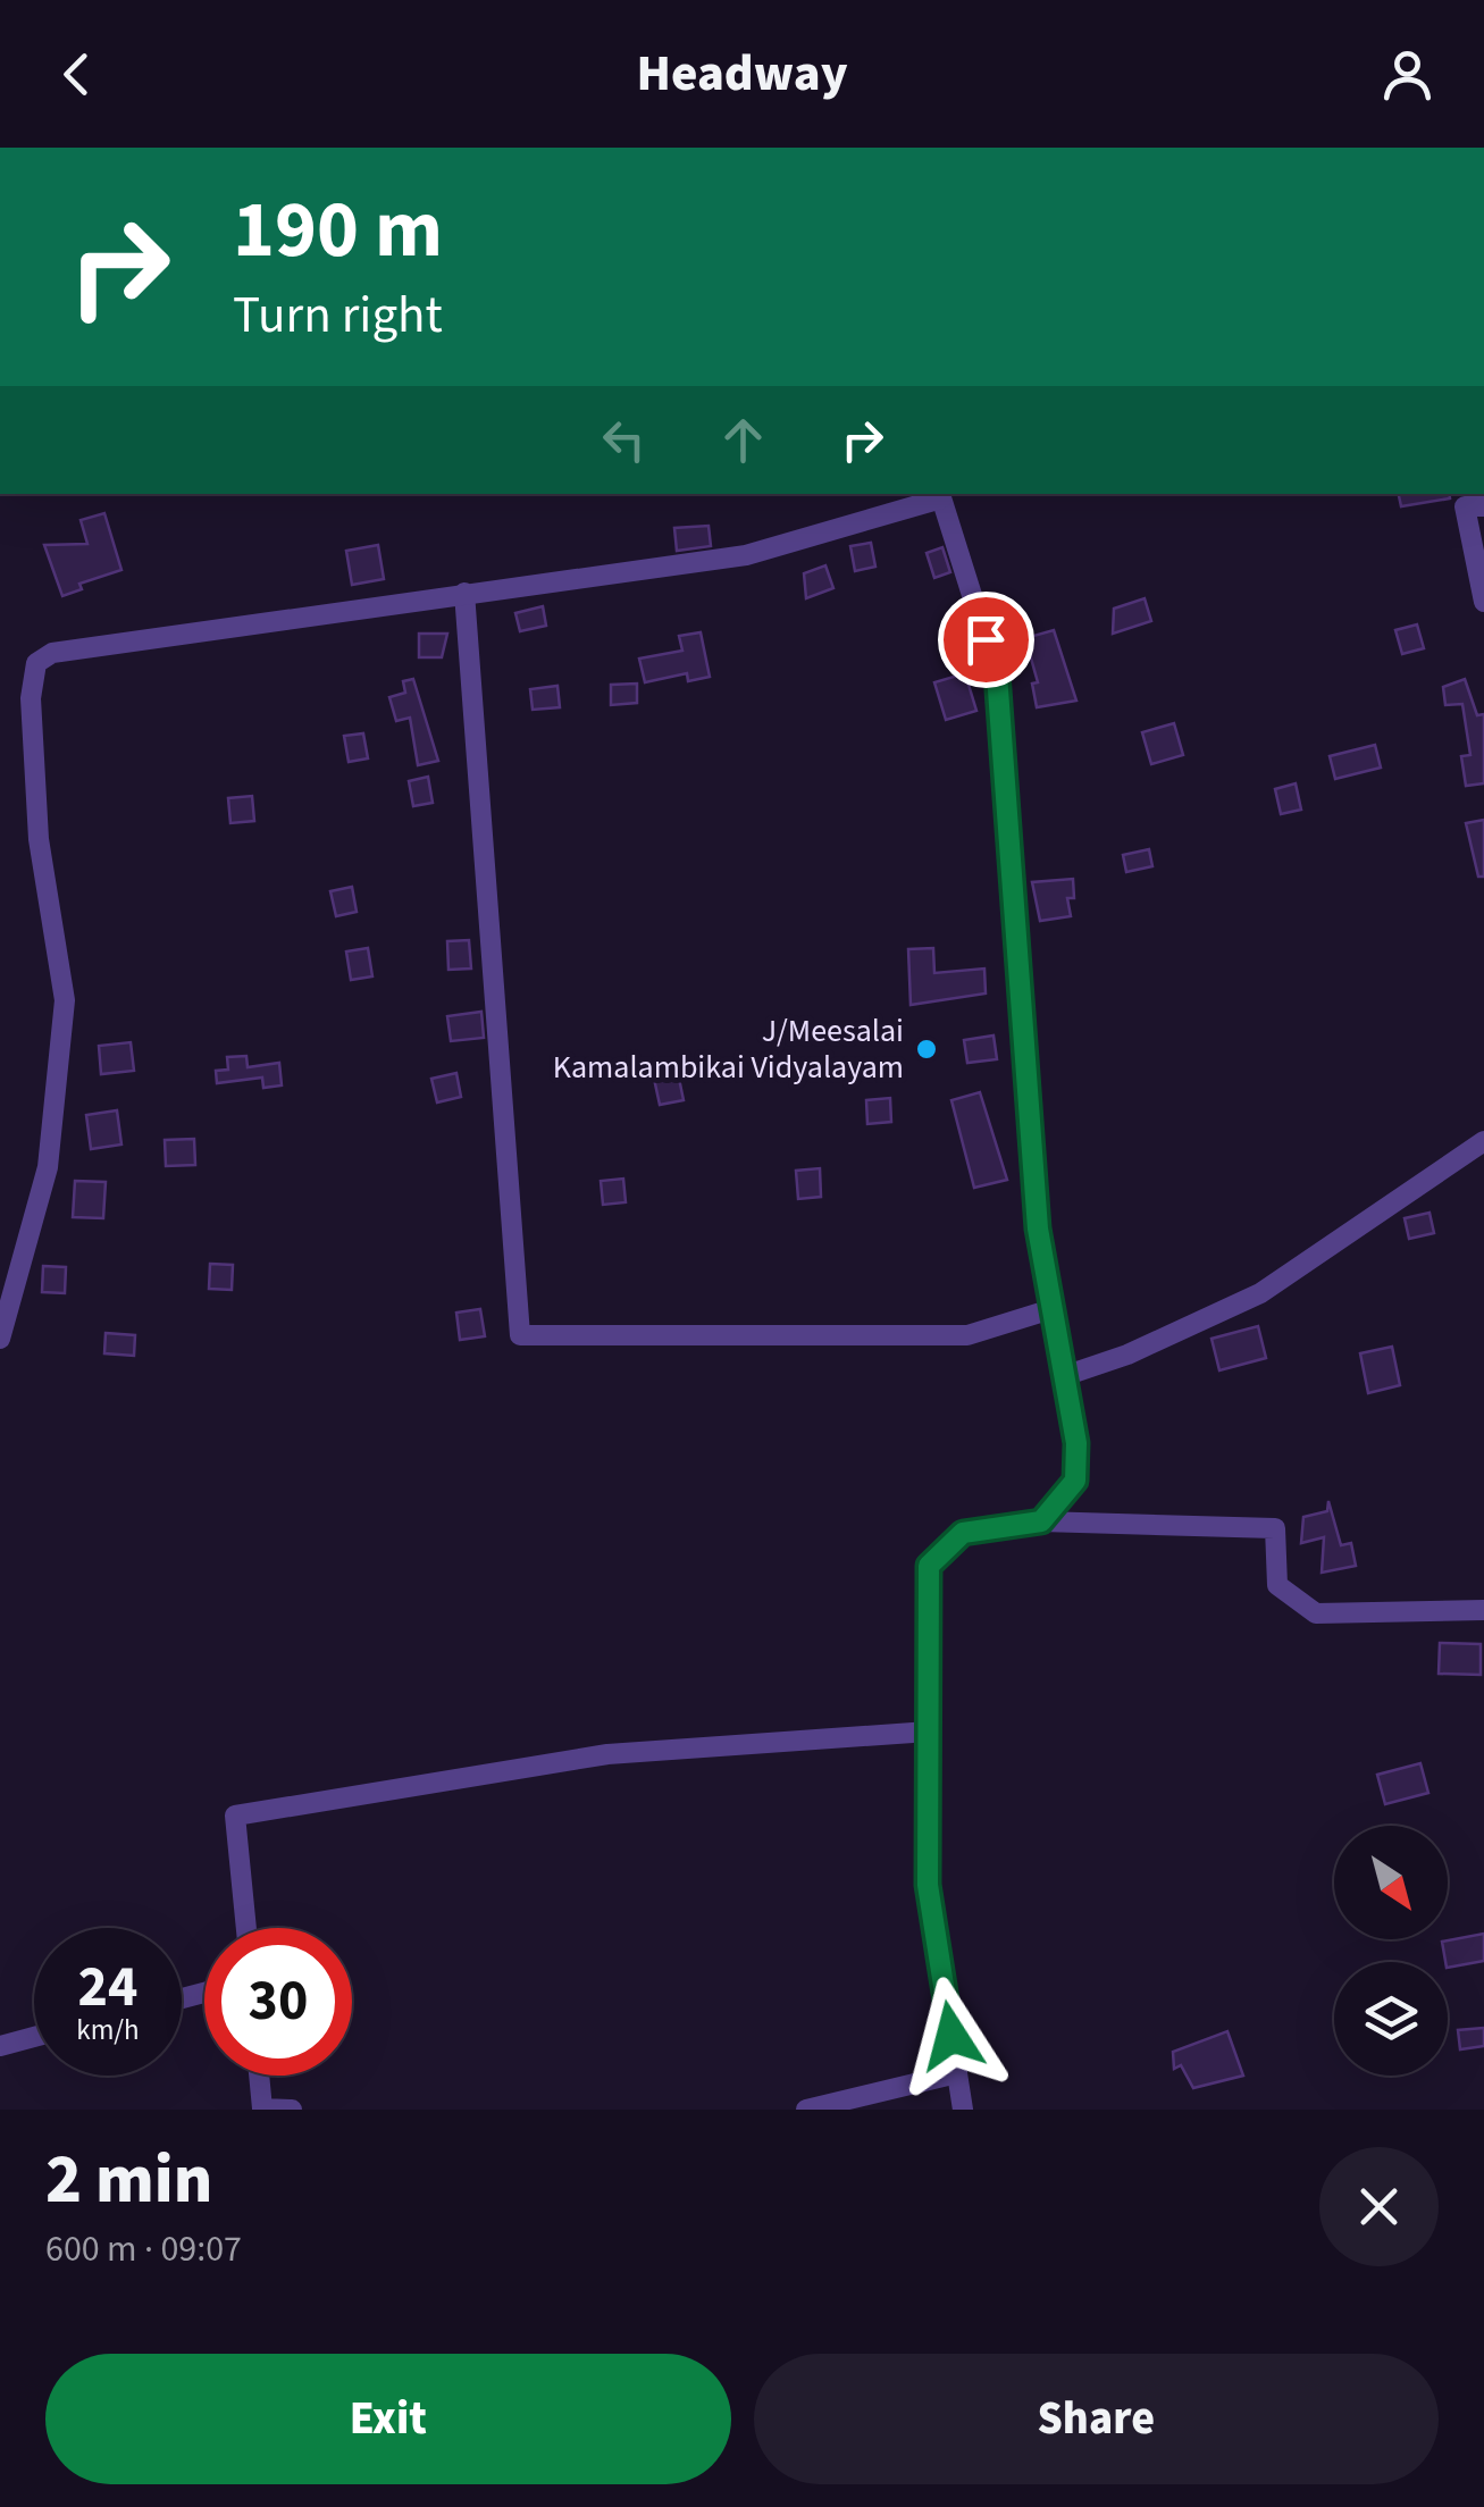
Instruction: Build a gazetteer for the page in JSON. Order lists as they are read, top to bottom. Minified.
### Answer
{"places":["J/Meesalai Kamalambikai Vidyalayam"],"north":"bottom right","page":{"header":"Headway","turn":["190 m","Turn right"],"speed":"24 km/h","limit":"30","heading":["2 min","600 m · 09:07"],"buttons":["Exit","Share"]}}
